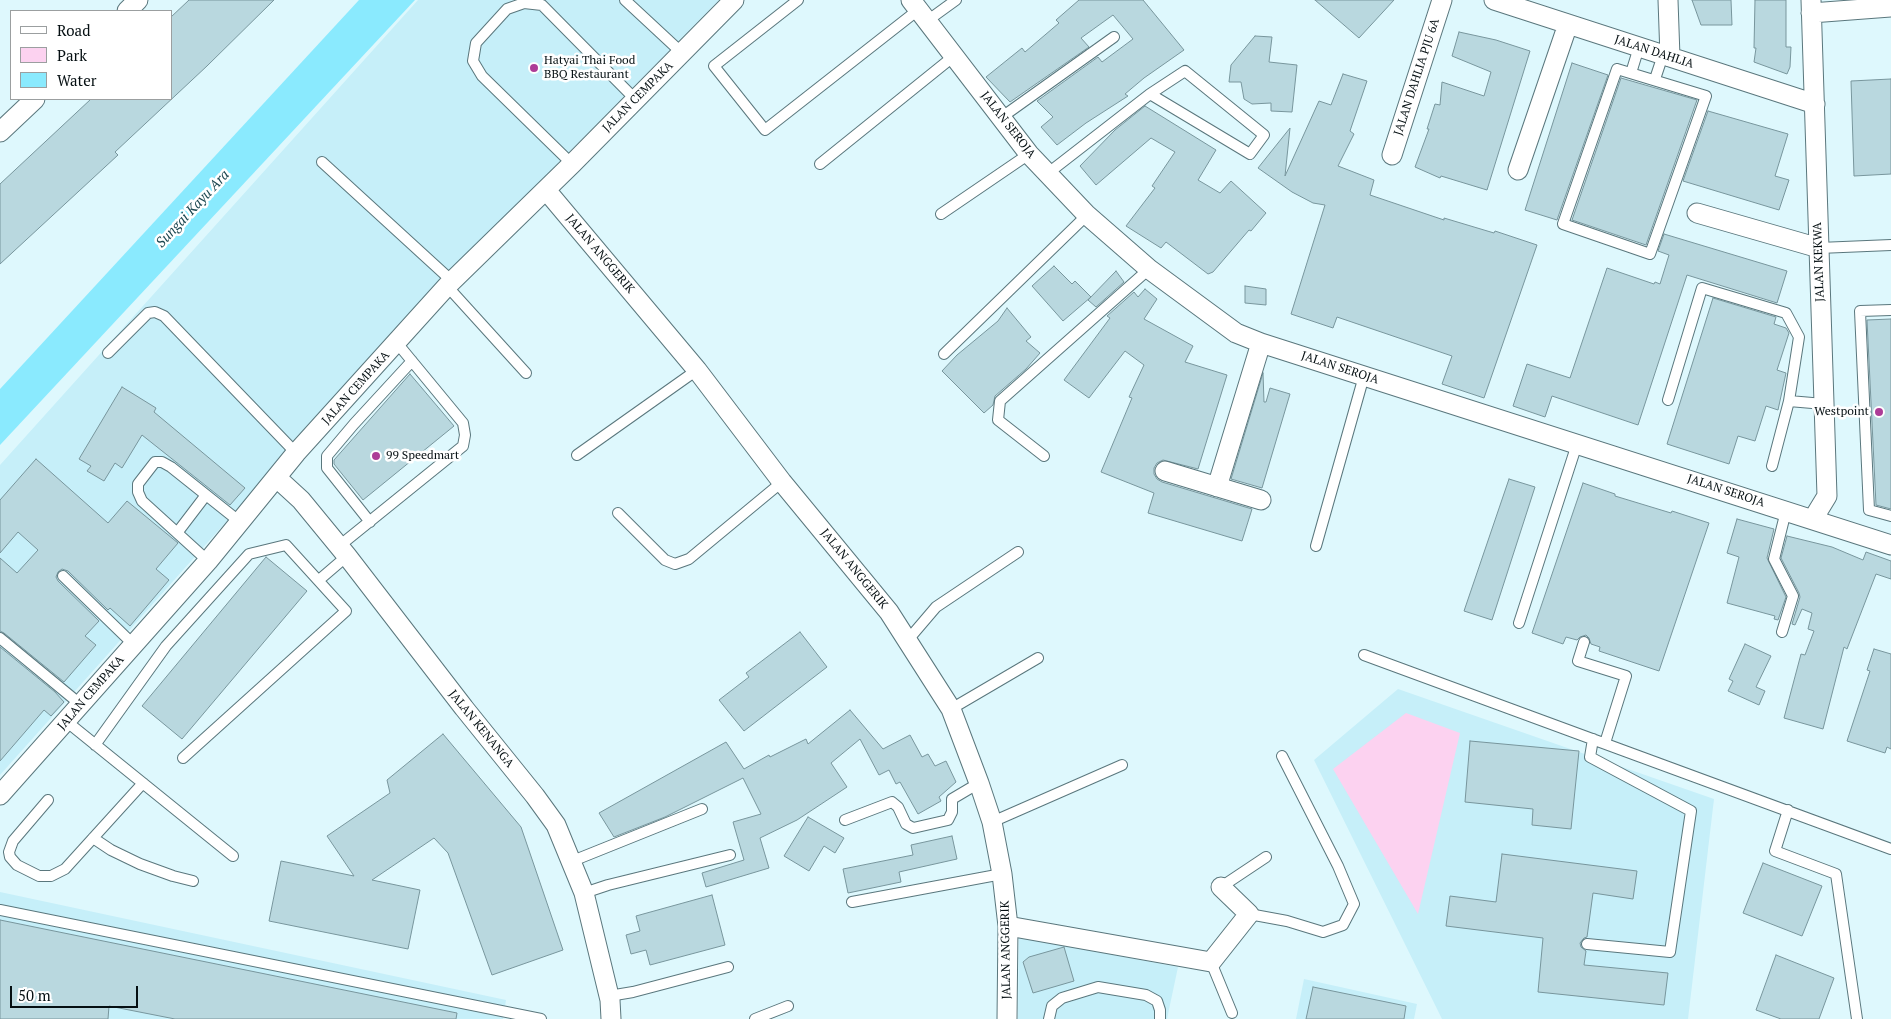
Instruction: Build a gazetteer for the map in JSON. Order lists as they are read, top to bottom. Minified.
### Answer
{"streets":{"street":["JALAN DAHLIA","JALAN DAHLIA PJU 6A","JALAN CEMPAKA","JALAN SEROJA","JALAN ANGGERIK","JALAN KEKWA","JALAN KENANGA"]},"crossings":[["JALAN DAHLIA","JALAN KEKWA"],["JALAN CEMPAKA","JALAN ANGGERIK"],["JALAN CEMPAKA","JALAN KENANGA"],["JALAN SEROJA","JALAN KEKWA"]],"water":["Sungai Kayu Ara"],"places":["Hatyai Thai Food BBQ Restaurant","Westpoint","99 Speedmart"],"legend":["Road","Park","Water"],"scale_bar":"50 m"}
